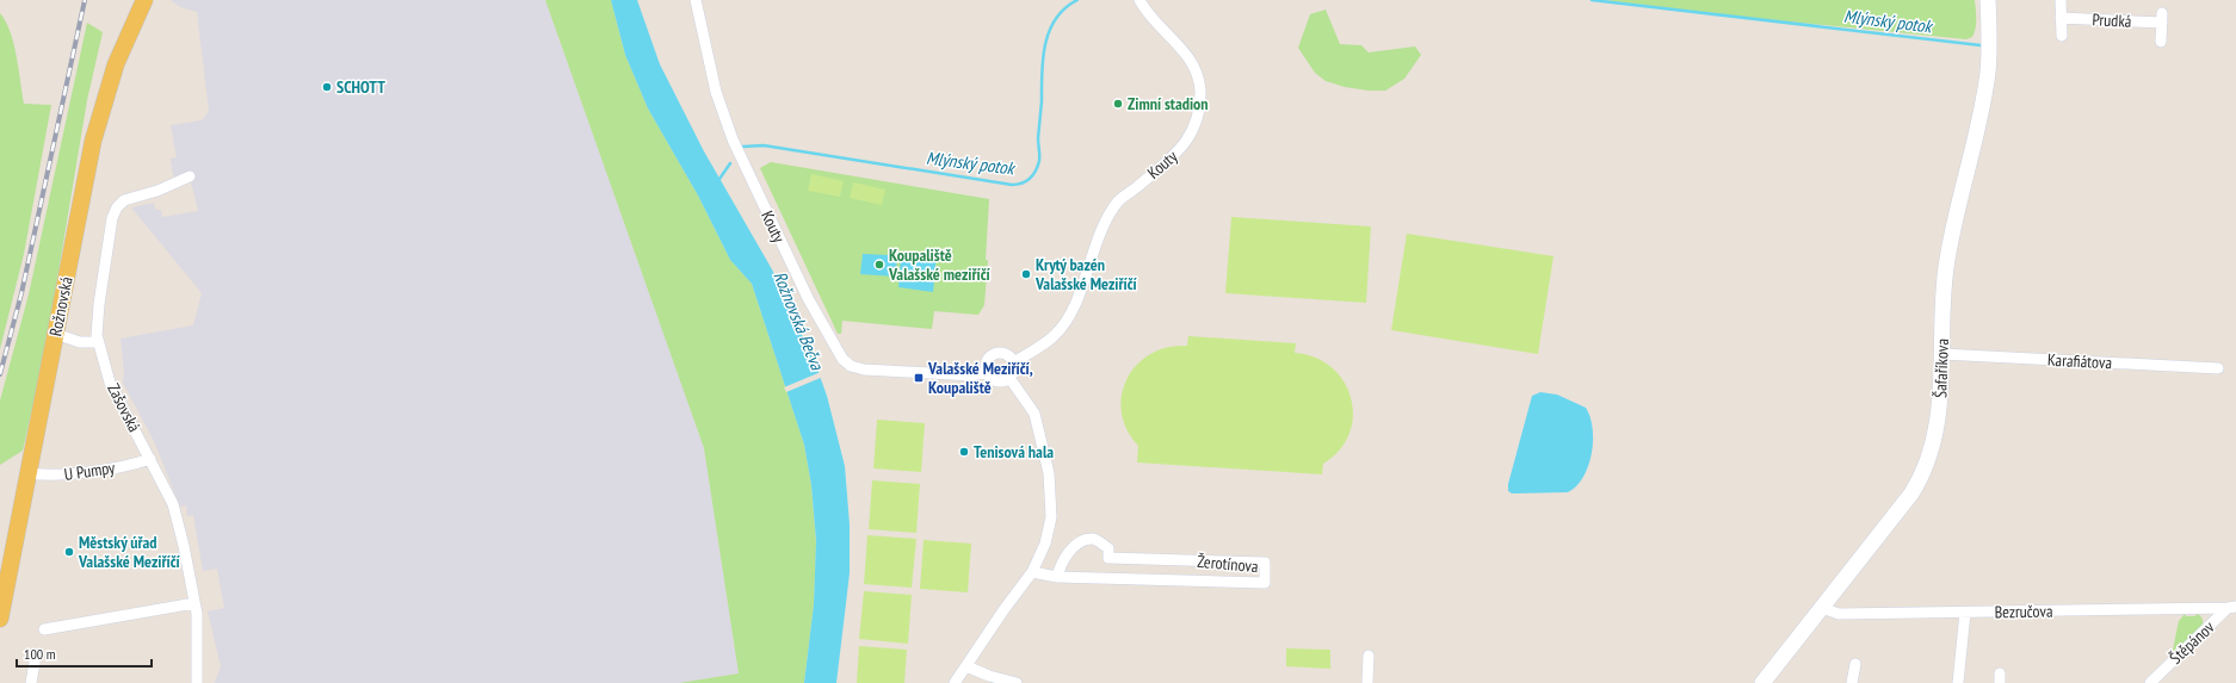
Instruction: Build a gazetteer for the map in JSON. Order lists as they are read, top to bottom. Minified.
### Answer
{"streets":{"main road":["Rožnovská"],"street":["Prudká","Kouty","Karafiátova","Šafaříkova","Zašovská","U Pumpy","Žerotínova","Bezručova","Štěpánov"]},"crossings":[["Rožnovská","U Pumpy"],["Karafiátova","Šafaříkova"],["Šafaříkova","Bezručova"],["Zašovská","U Pumpy"],["Bezručova","Štěpánov"]],"water":["Mlýnský potok","Rožnovská Bečva"],"places":{"other":["SCHOTT","Zimní stadion","Koupaliště Valašské meziříčí","Krytý bazén Valašské Meziříčí","Tenisová hala","Městský úřad Valašské Meziříčí"],"transit":["Valašské Meziříčí, Koupaliště"]},"scale_bar":"100 m"}
